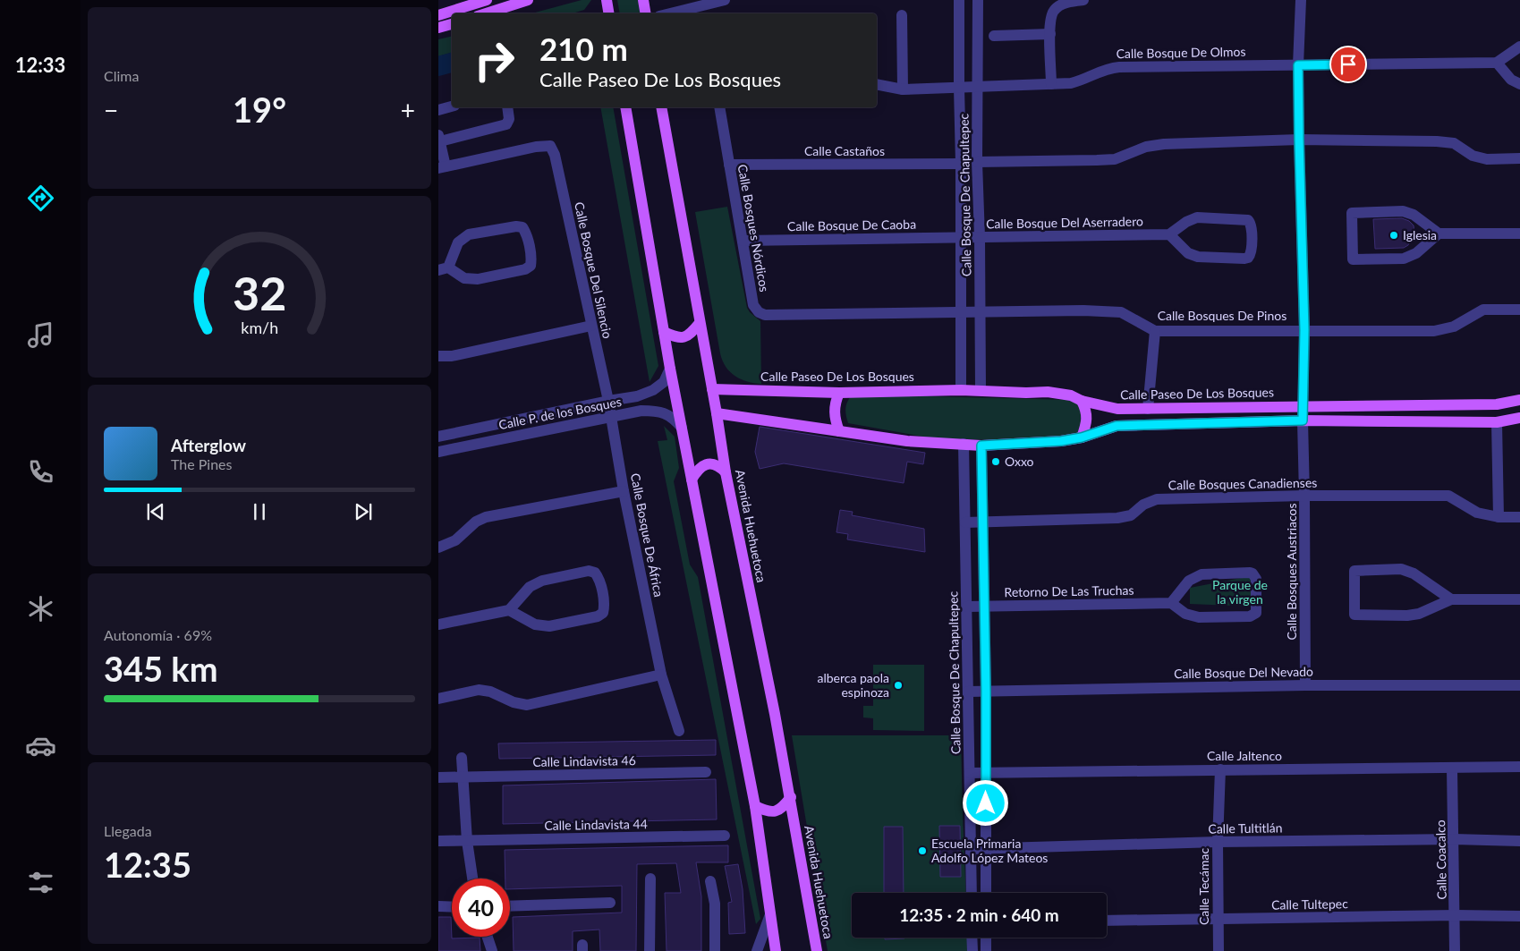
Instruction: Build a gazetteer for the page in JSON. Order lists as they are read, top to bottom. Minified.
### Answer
{"streets":{"main road":["Calle Paseo De Los Bosques","Avenida Huehuetoca"],"street":["Calle Bosque De Olmos","Calle Castaños","Calle Bosque De Chapultepec","Calle Bosque Del Aserradero","Calle Bosque De Caoba","Calle Bosques Nórdicos","Calle Bosque Del Silencio","Calle Bosques De Pinos","Calle P. de los Bosques","Calle Bosques Canadienses","Calle Bosque De África","Calle Bosques Austriacos","Retorno De Las Truchas","Calle Bosque Del Nevado","Calle Jaltenco","Calle Lindavista 46","Calle Lindavista 44","Calle Tultitlán","Calle Coacalco","Calle Tecámac","Calle Tultepec"]},"crossings":[["Calle Bosque De Olmos","Calle Bosque De Chapultepec"],["Calle Bosque De Olmos","Calle Bosques Austriacos"],["Calle Castaños","Calle Bosque De Chapultepec"],["Calle Castaños","Calle Bosques Nórdicos"],["Calle Bosque De Chapultepec","Calle Bosque Del Aserradero"],["Calle Bosque De Chapultepec","Calle Bosque De Caoba"],["Calle Bosque De Chapultepec","Calle Bosques Nórdicos"],["Calle Bosque De Chapultepec","Calle Bosques De Pinos"],["Calle Bosque De Chapultepec","Calle Paseo De Los Bosques"],["Calle Bosque De Chapultepec","Calle Bosques Canadienses"],["Calle Bosque De Chapultepec","Retorno De Las Truchas"],["Calle Bosque De Chapultepec","Calle Bosque Del Nevado"],["Calle Bosque De Chapultepec","Calle Jaltenco"],["Calle Bosque De Chapultepec","Calle Tultitlán"],["Calle Bosque Del Aserradero","Calle Bosque De Caoba"],["Calle Bosque De Caoba","Calle Bosques Nórdicos"],["Calle Bosques Nórdicos","Calle Bosques De Pinos"],["Calle Bosque Del Silencio","Calle P. de los Bosques"],["Calle Bosque Del Silencio","Calle Bosque De África"],["Calle Bosques De Pinos","Calle Bosques Austriacos"],["Calle Paseo De Los Bosques","Avenida Huehuetoca"],["Calle Paseo De Los Bosques","Calle Bosques Austriacos"],["Calle P. de los Bosques","Calle Bosque De África"],["Calle Bosques Canadienses","Calle Bosques Austriacos"],["Calle Bosques Austriacos","Calle Bosque Del Nevado"],["Calle Jaltenco","Calle Coacalco"],["Calle Jaltenco","Calle Tecámac"],["Calle Tultitlán","Calle Coacalco"],["Calle Tultitlán","Calle Tecámac"],["Calle Coacalco","Calle Tultepec"],["Calle Tecámac","Calle Tultepec"]],"parks":["Parque de la virgen"],"places":["Iglesia","Oxxo","alberca paola espinoza","Escuela Primaria Adolfo López Mateos"],"page":{"tabs":"12:33","tile":["Clima",["Autonomía · 69%","345 km"],["Llegada","12:35"]],"turn":["210 m","Calle Paseo De Los Bosques"],"heat":["−","19°","+"],"song":["Afterglow","The Pines"],"limit":"40","trip":"12:35 · 2 min · 640 m","gauge":["32","km/h"]}}
